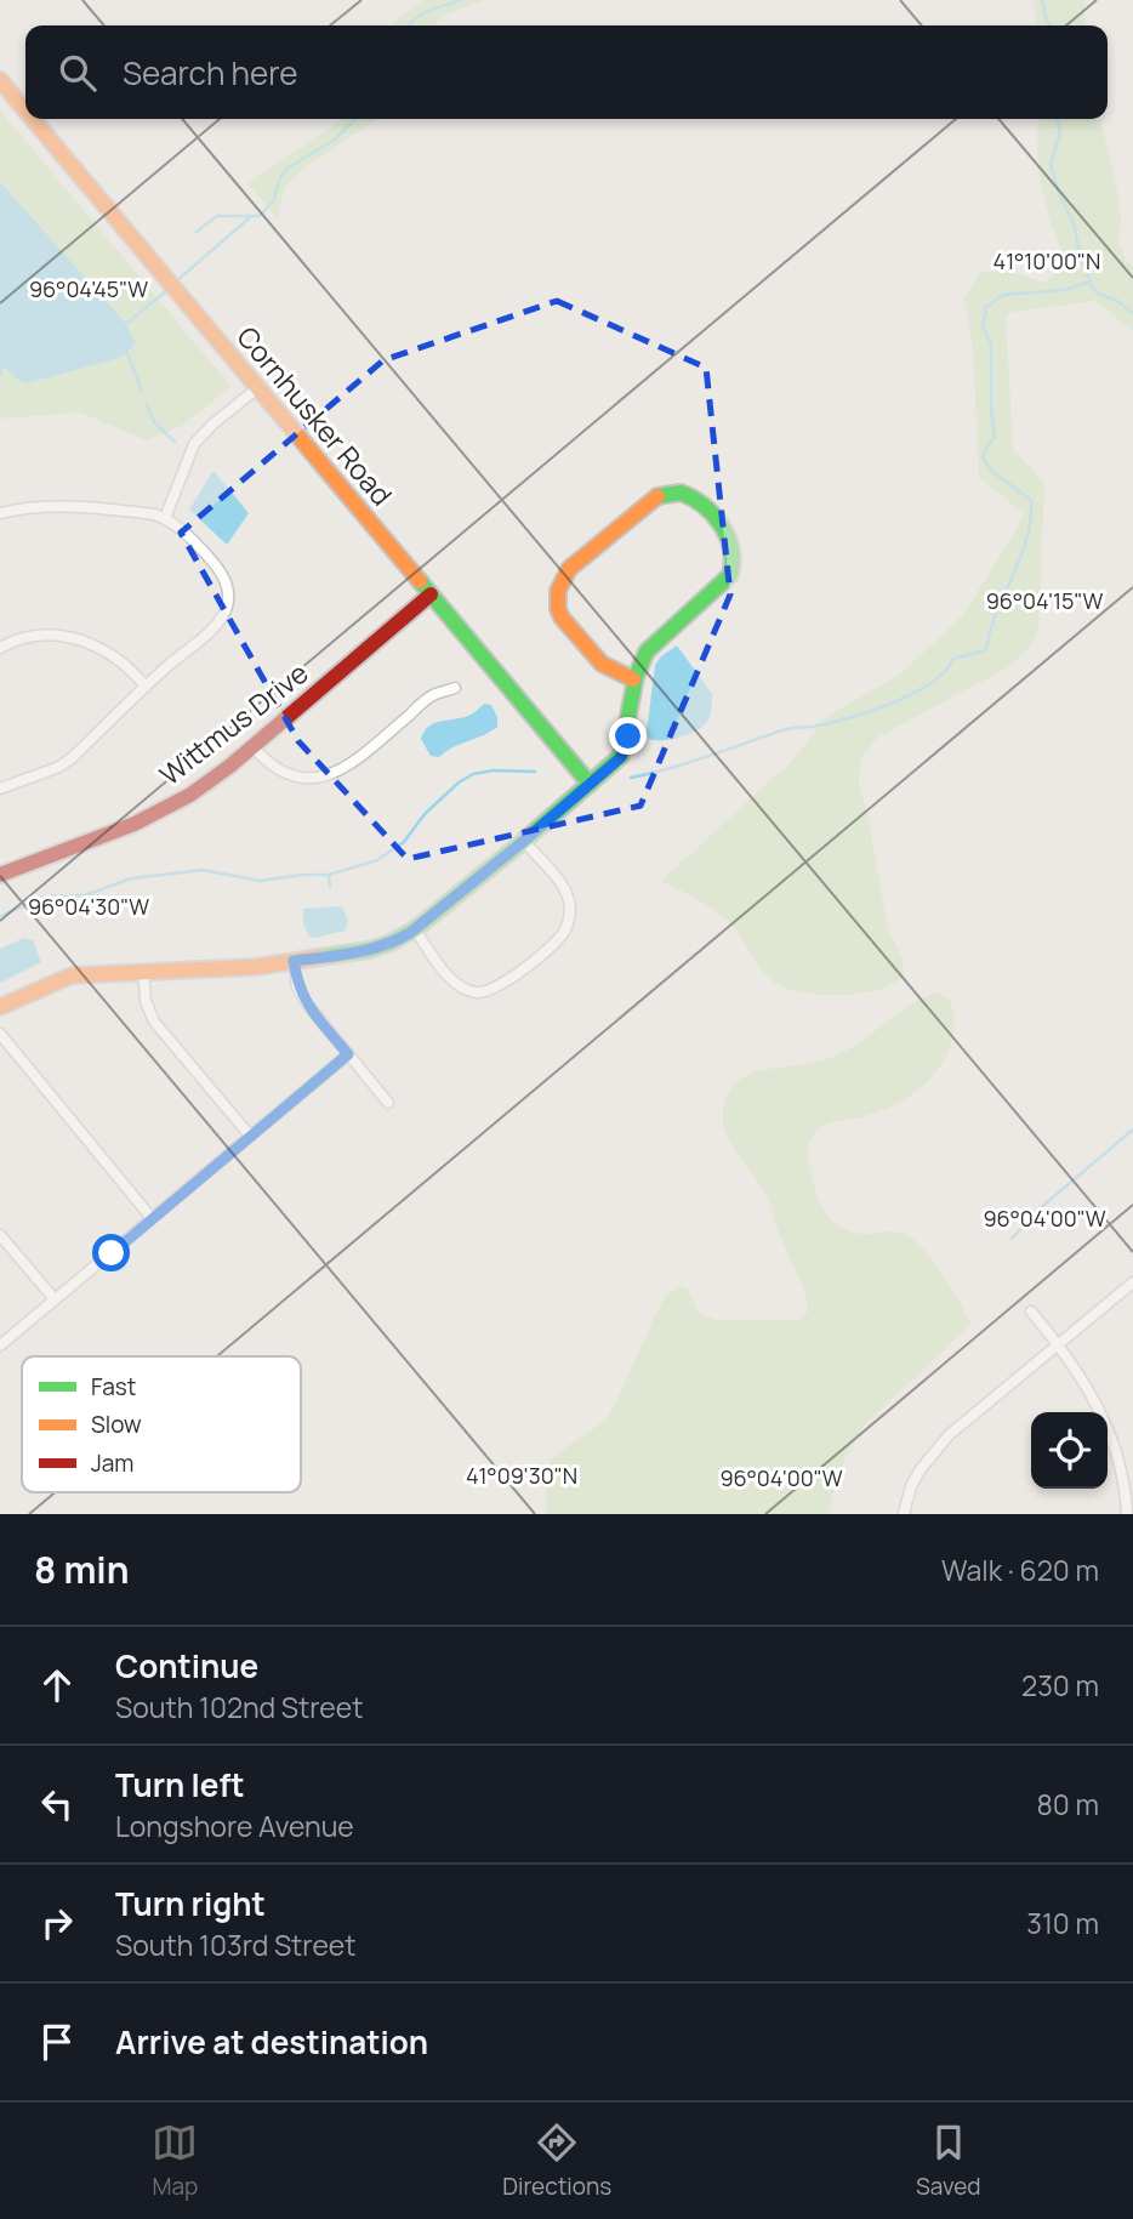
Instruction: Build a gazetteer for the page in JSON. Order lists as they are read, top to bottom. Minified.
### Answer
{"streets":{"street":["Cornhusker Road","Wittmus Drive"]},"crossings":[["Cornhusker Road","Wittmus Drive"]],"legend":["Fast","Slow","Jam"],"page":{"search":"Search here","heading":["8 min","Walk · 620 m"],"list":[["Continue","South 102nd Street","230 m"],["Turn left","Longshore Avenue","80 m"],["Turn right","South 103rd Street","310 m"],"Arrive at destination"],"nav":["Map","Directions","Saved"]},"coordinates":["41°10'00\"N","96°04'45\"W","96°04'15\"W","96°04'30\"W","96°04'00\"W","41°09'30\"N"]}
